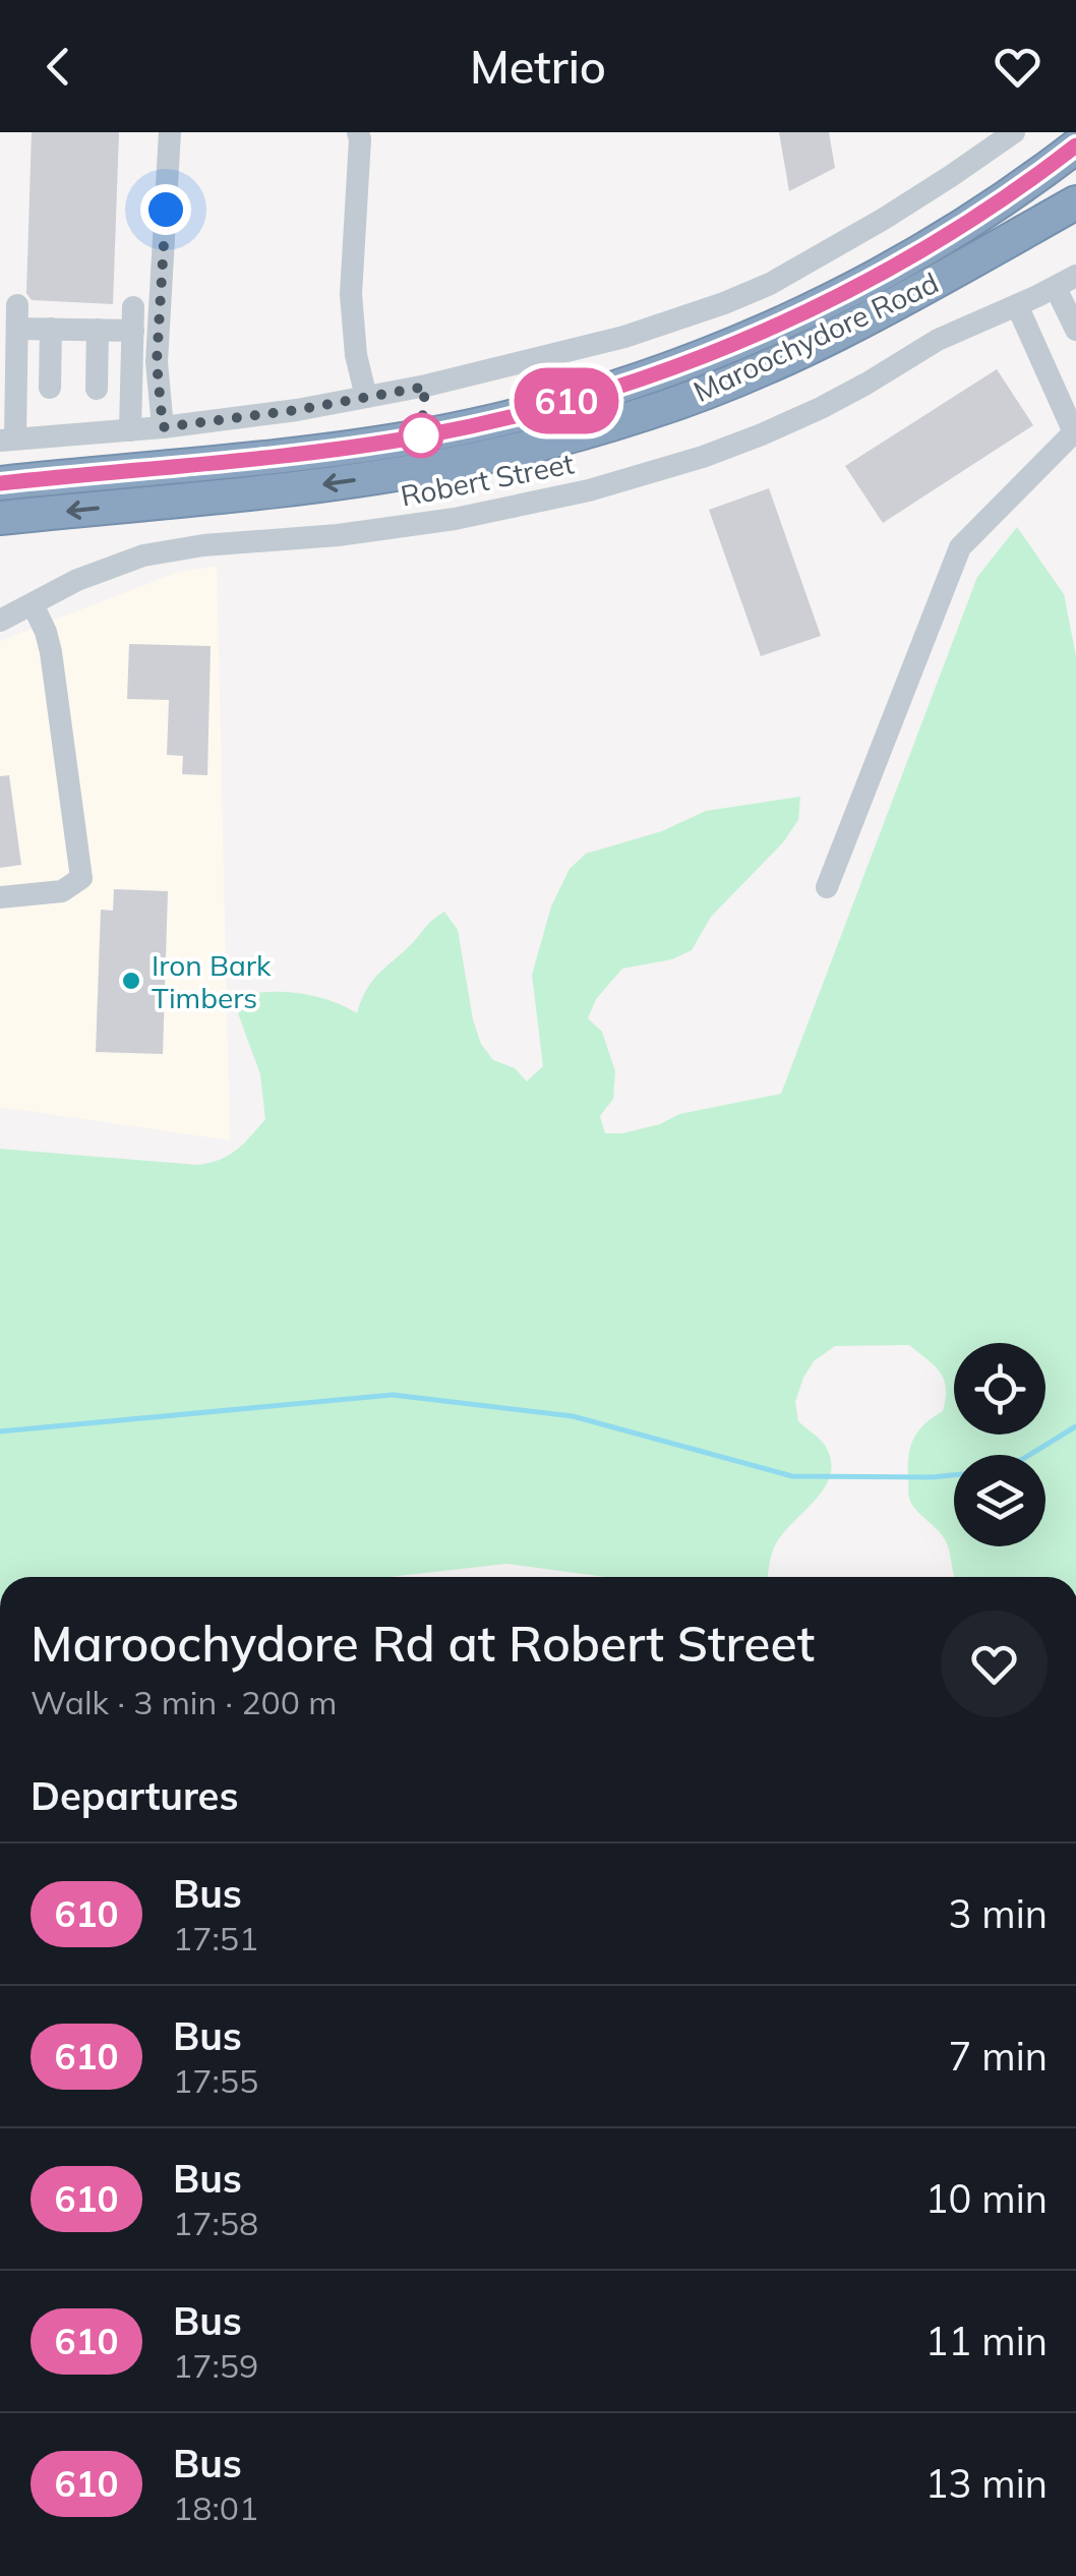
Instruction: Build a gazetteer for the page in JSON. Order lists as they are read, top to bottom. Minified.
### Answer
{"streets":{"highway":["Maroochydore Road"],"street":["Robert Street"]},"places":["Iron Bark Timbers"],"lines":["bus line 610"],"page":{"header":"Metrio","on_map":"610","heading":[["Maroochydore Rd at Robert Street","Walk · 3 min · 200 m"],"Departures"],"list":[{"mark":"610","name":"Bus","note":"17:51","value":"3 min"},{"mark":"610","name":"Bus","note":"17:55","value":"7 min"},{"mark":"610","name":"Bus","note":"17:58","value":"10 min"},{"mark":"610","name":"Bus","note":"17:59","value":"11 min"},{"mark":"610","name":"Bus","note":"18:01","value":"13 min"}]}}
